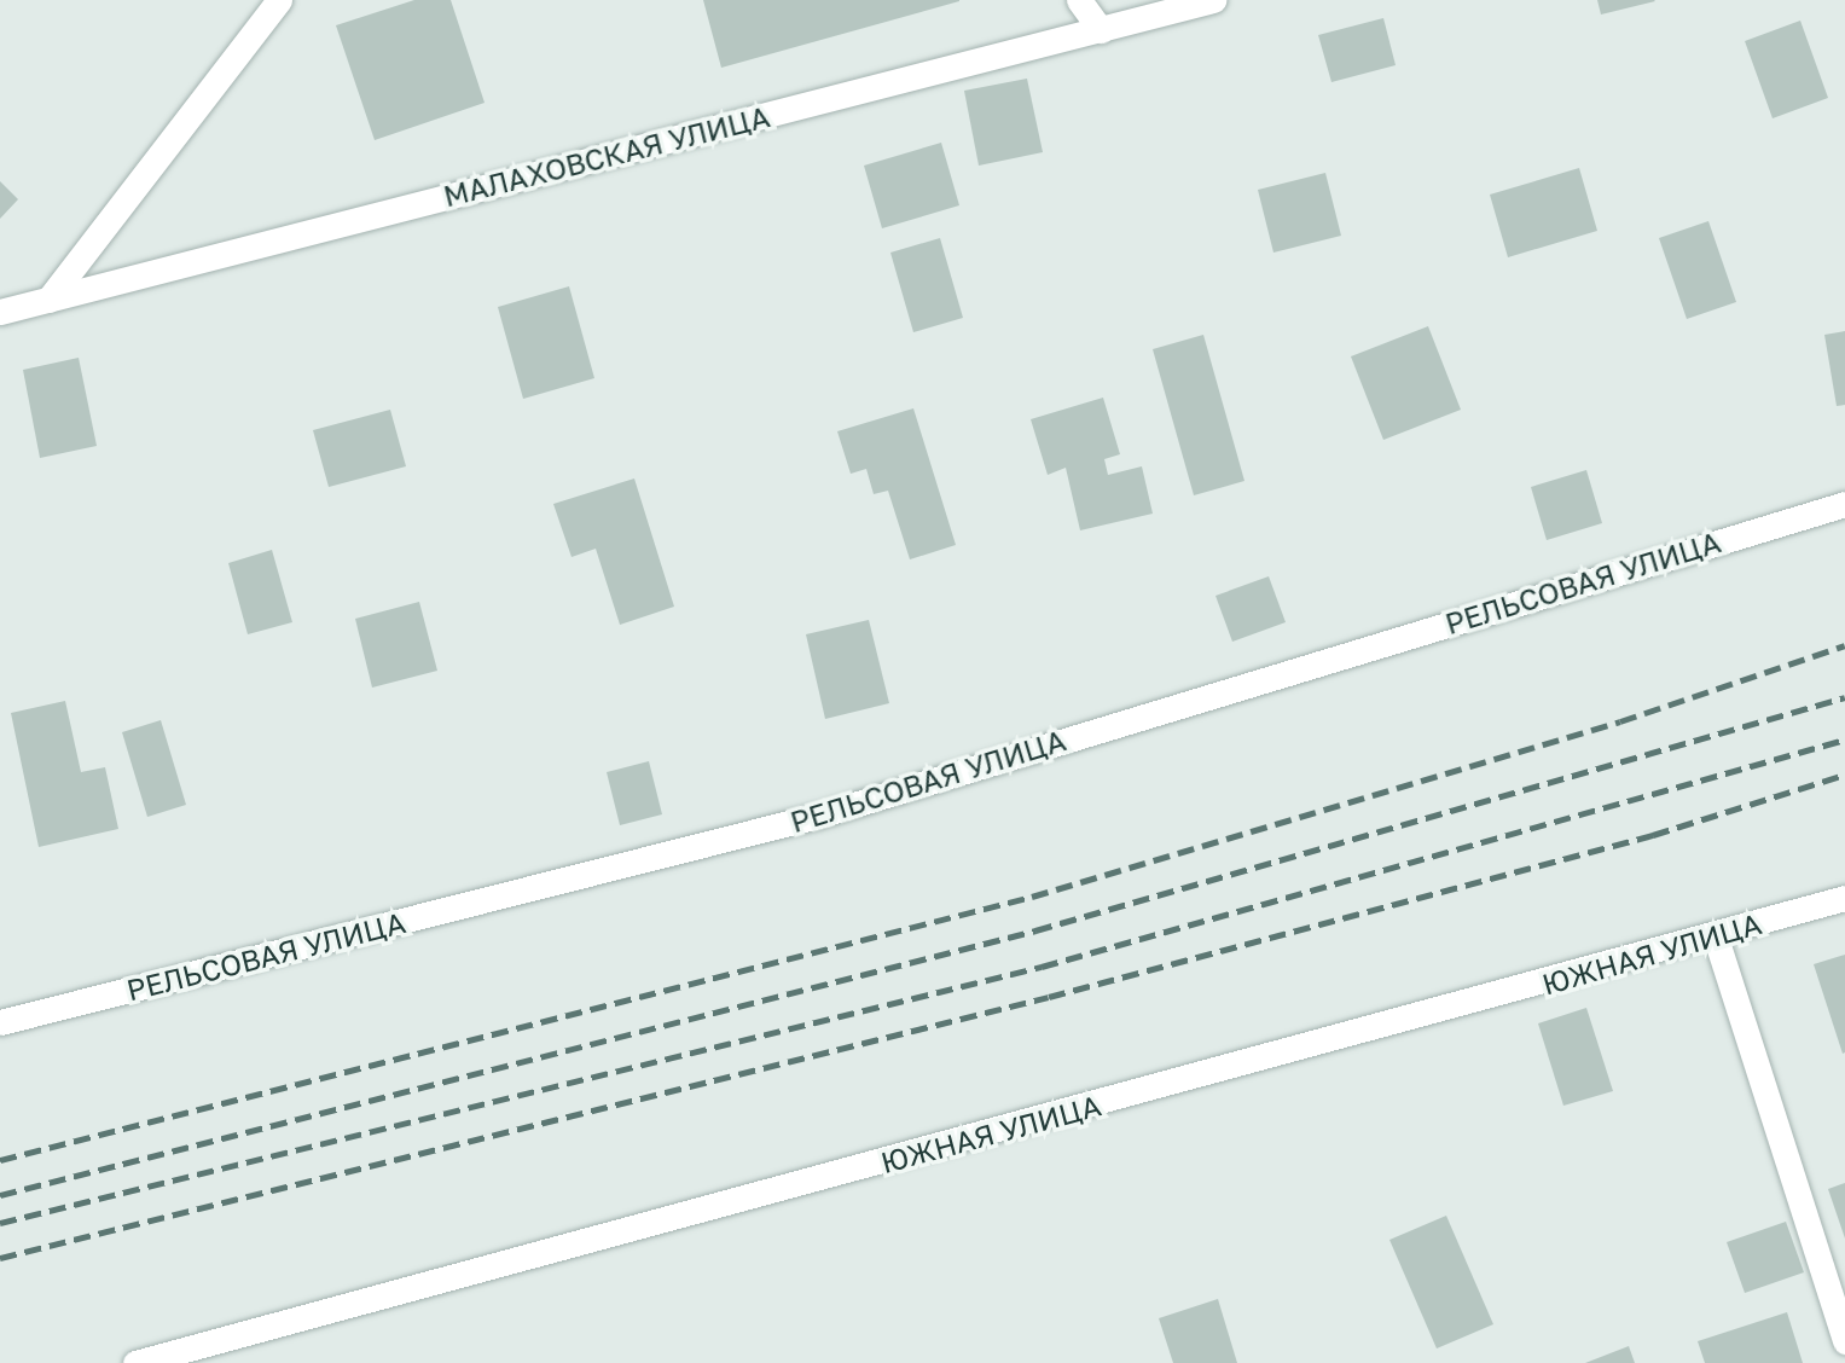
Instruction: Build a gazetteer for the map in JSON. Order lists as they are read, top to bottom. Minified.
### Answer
{"streets":{"street":["МАЛАХОВСКАЯ УЛИЦА","РЕЛЬСОВАЯ УЛИЦА","ЮЖНАЯ УЛИЦА"]}}
